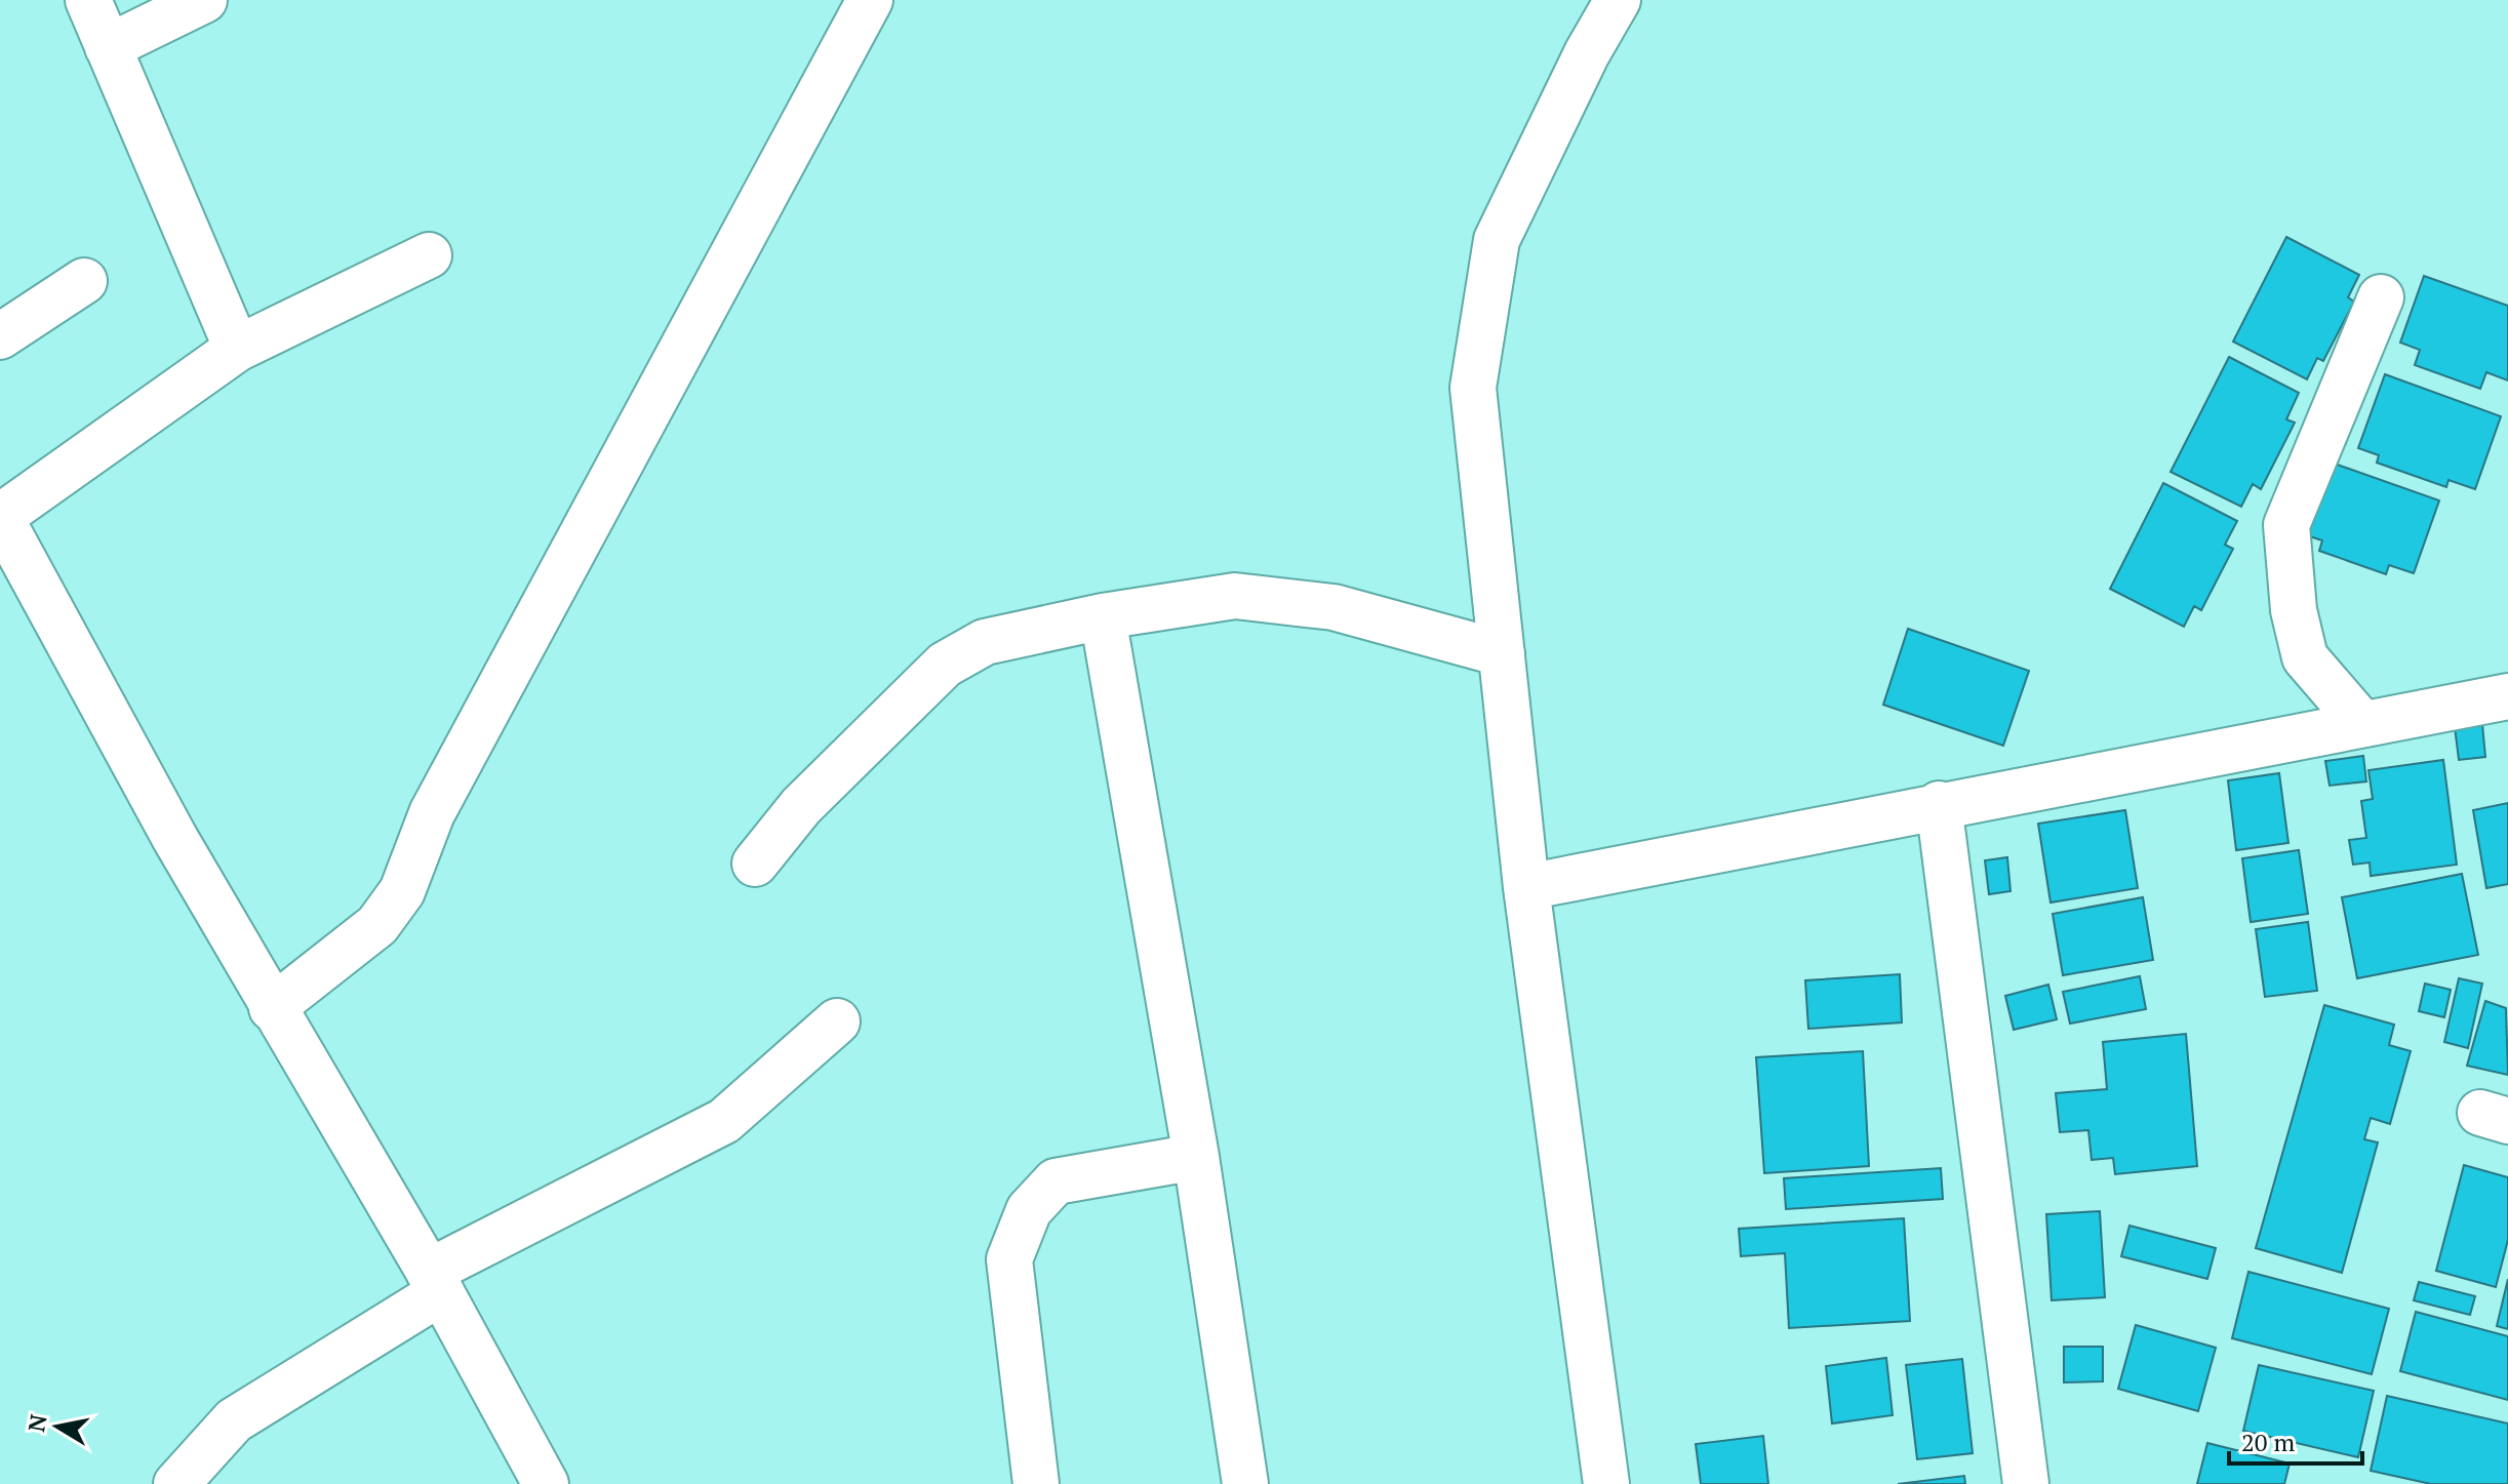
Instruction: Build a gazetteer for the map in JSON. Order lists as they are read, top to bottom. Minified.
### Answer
{"scale_bar":"20 m","north":"left"}
